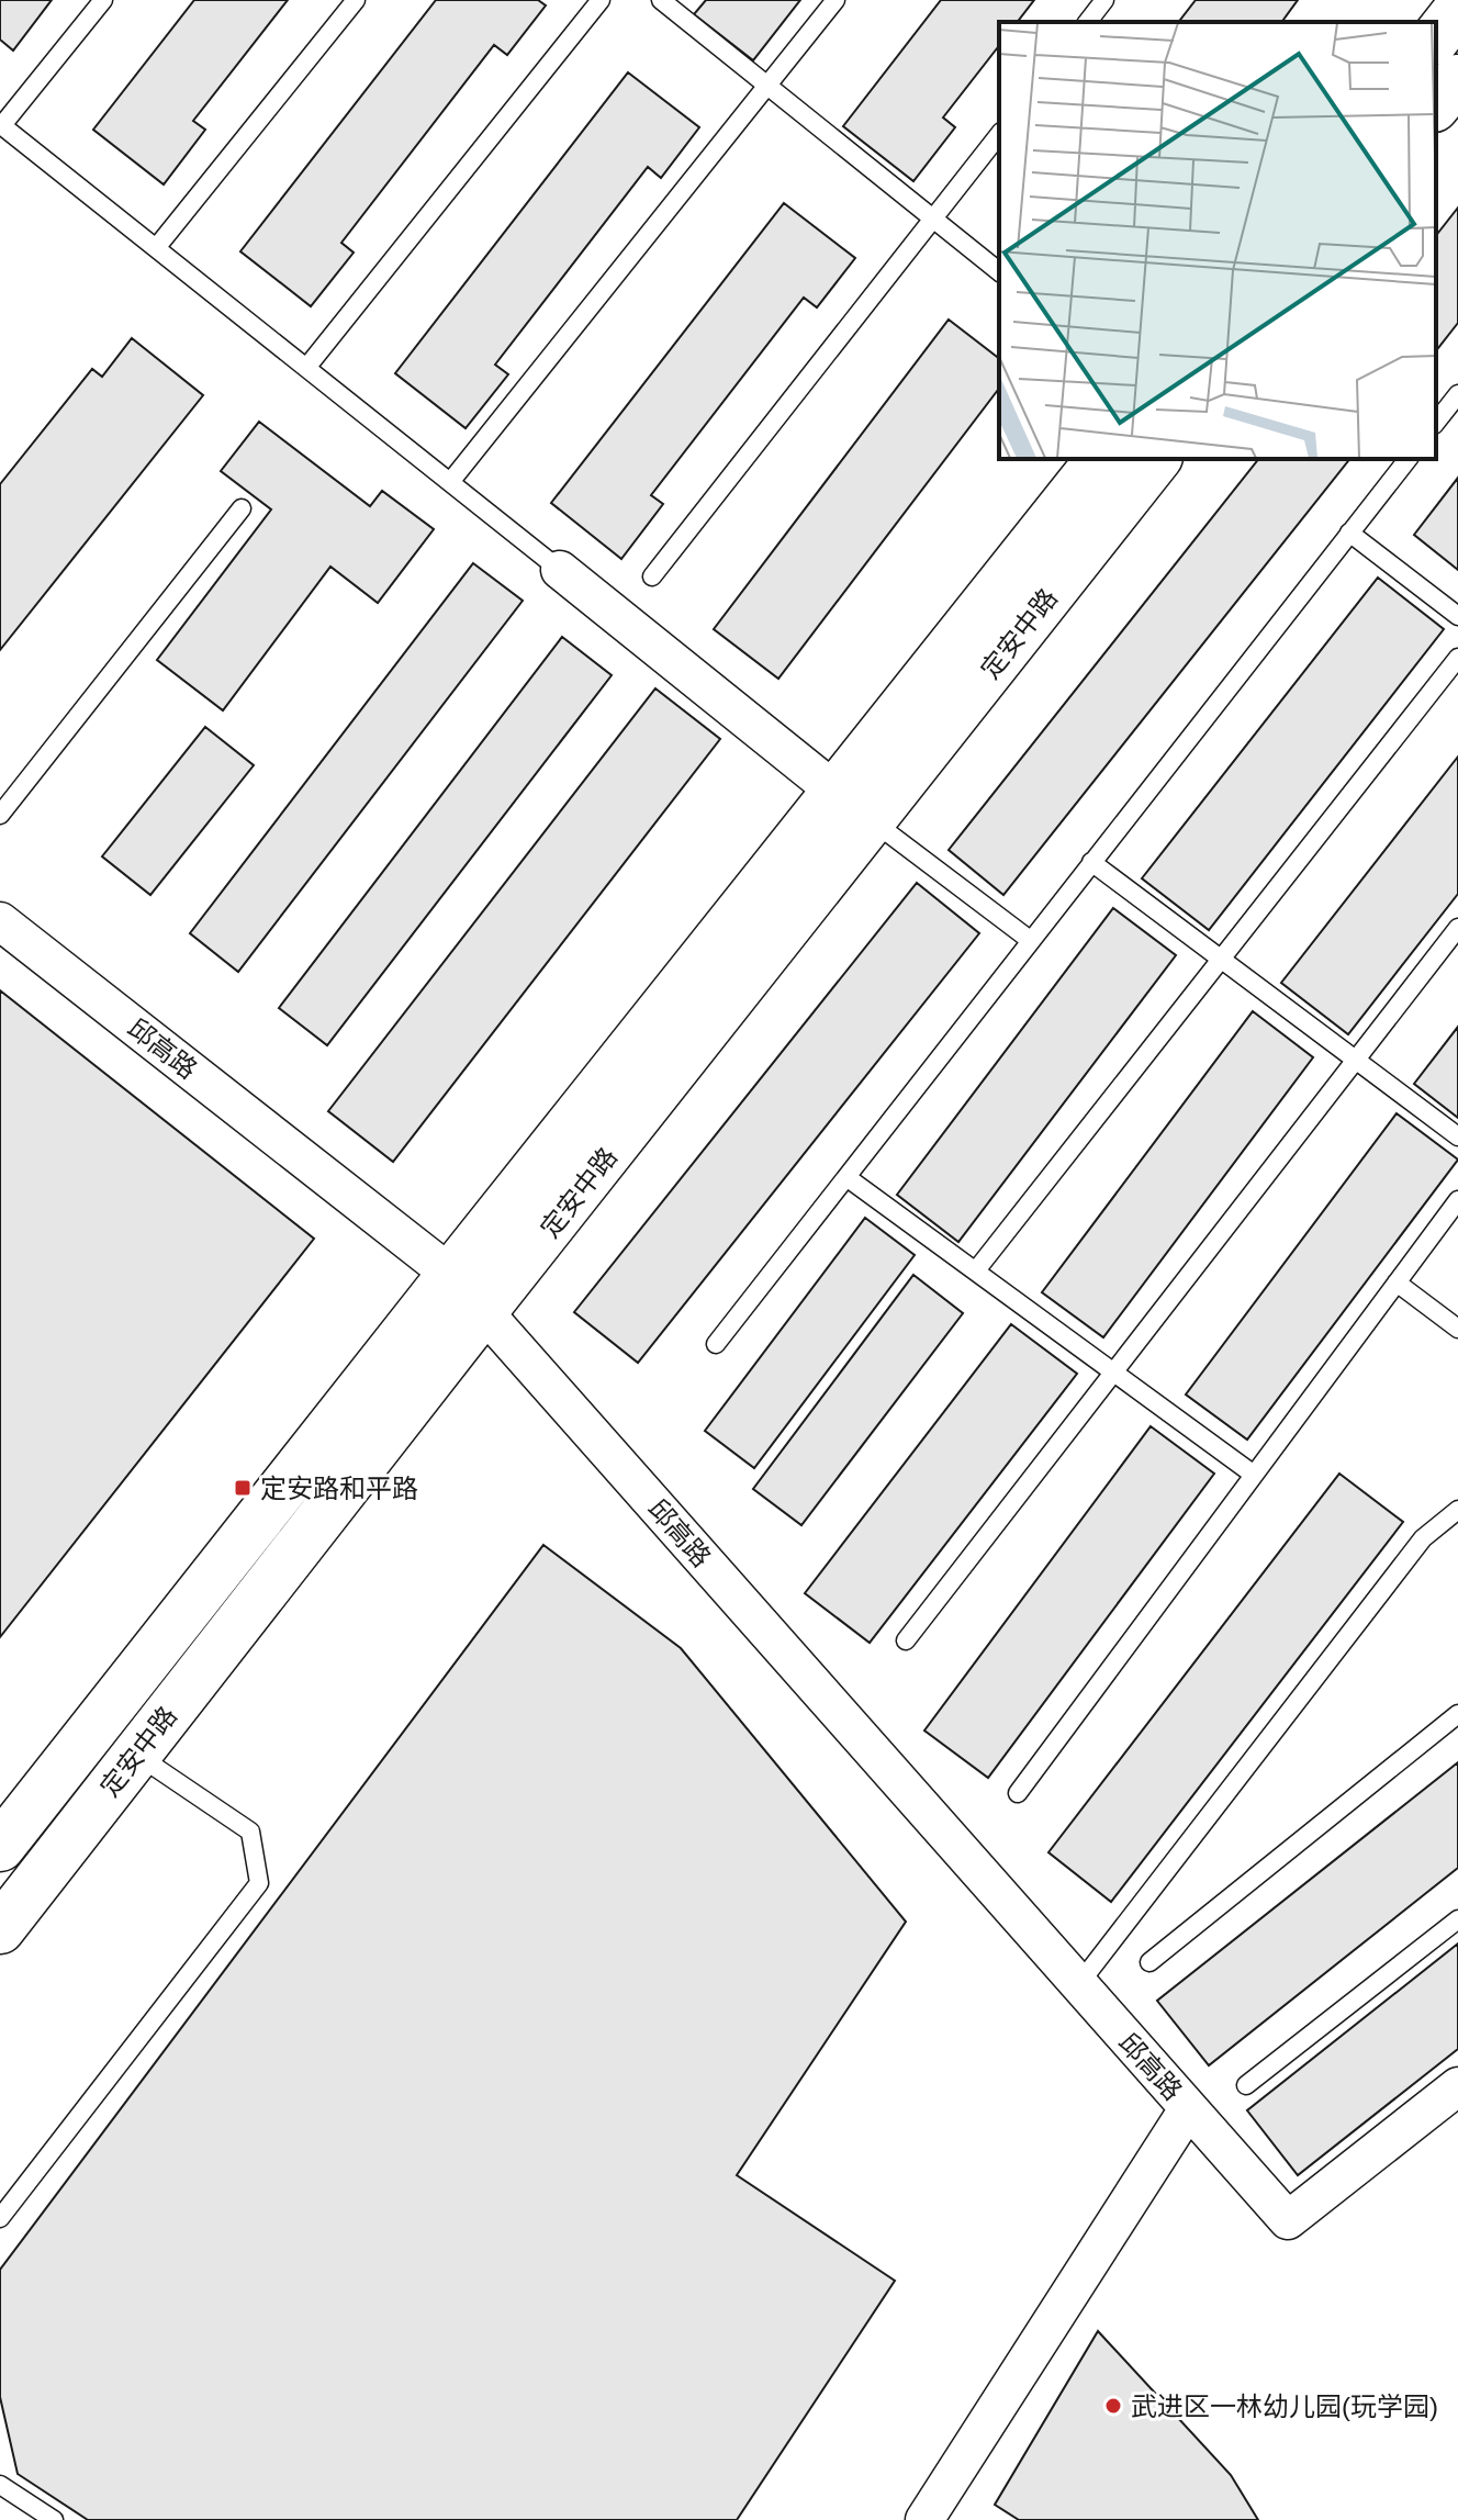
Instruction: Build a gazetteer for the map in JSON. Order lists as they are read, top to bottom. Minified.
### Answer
{"streets":{"main road":["定安中路"],"street":["邱高路"]},"crossings":[["定安中路","邱高路"]],"places":{"transit":["定安路和平路"],"other":["武进区一林幼儿园(玩学园)"]}}
